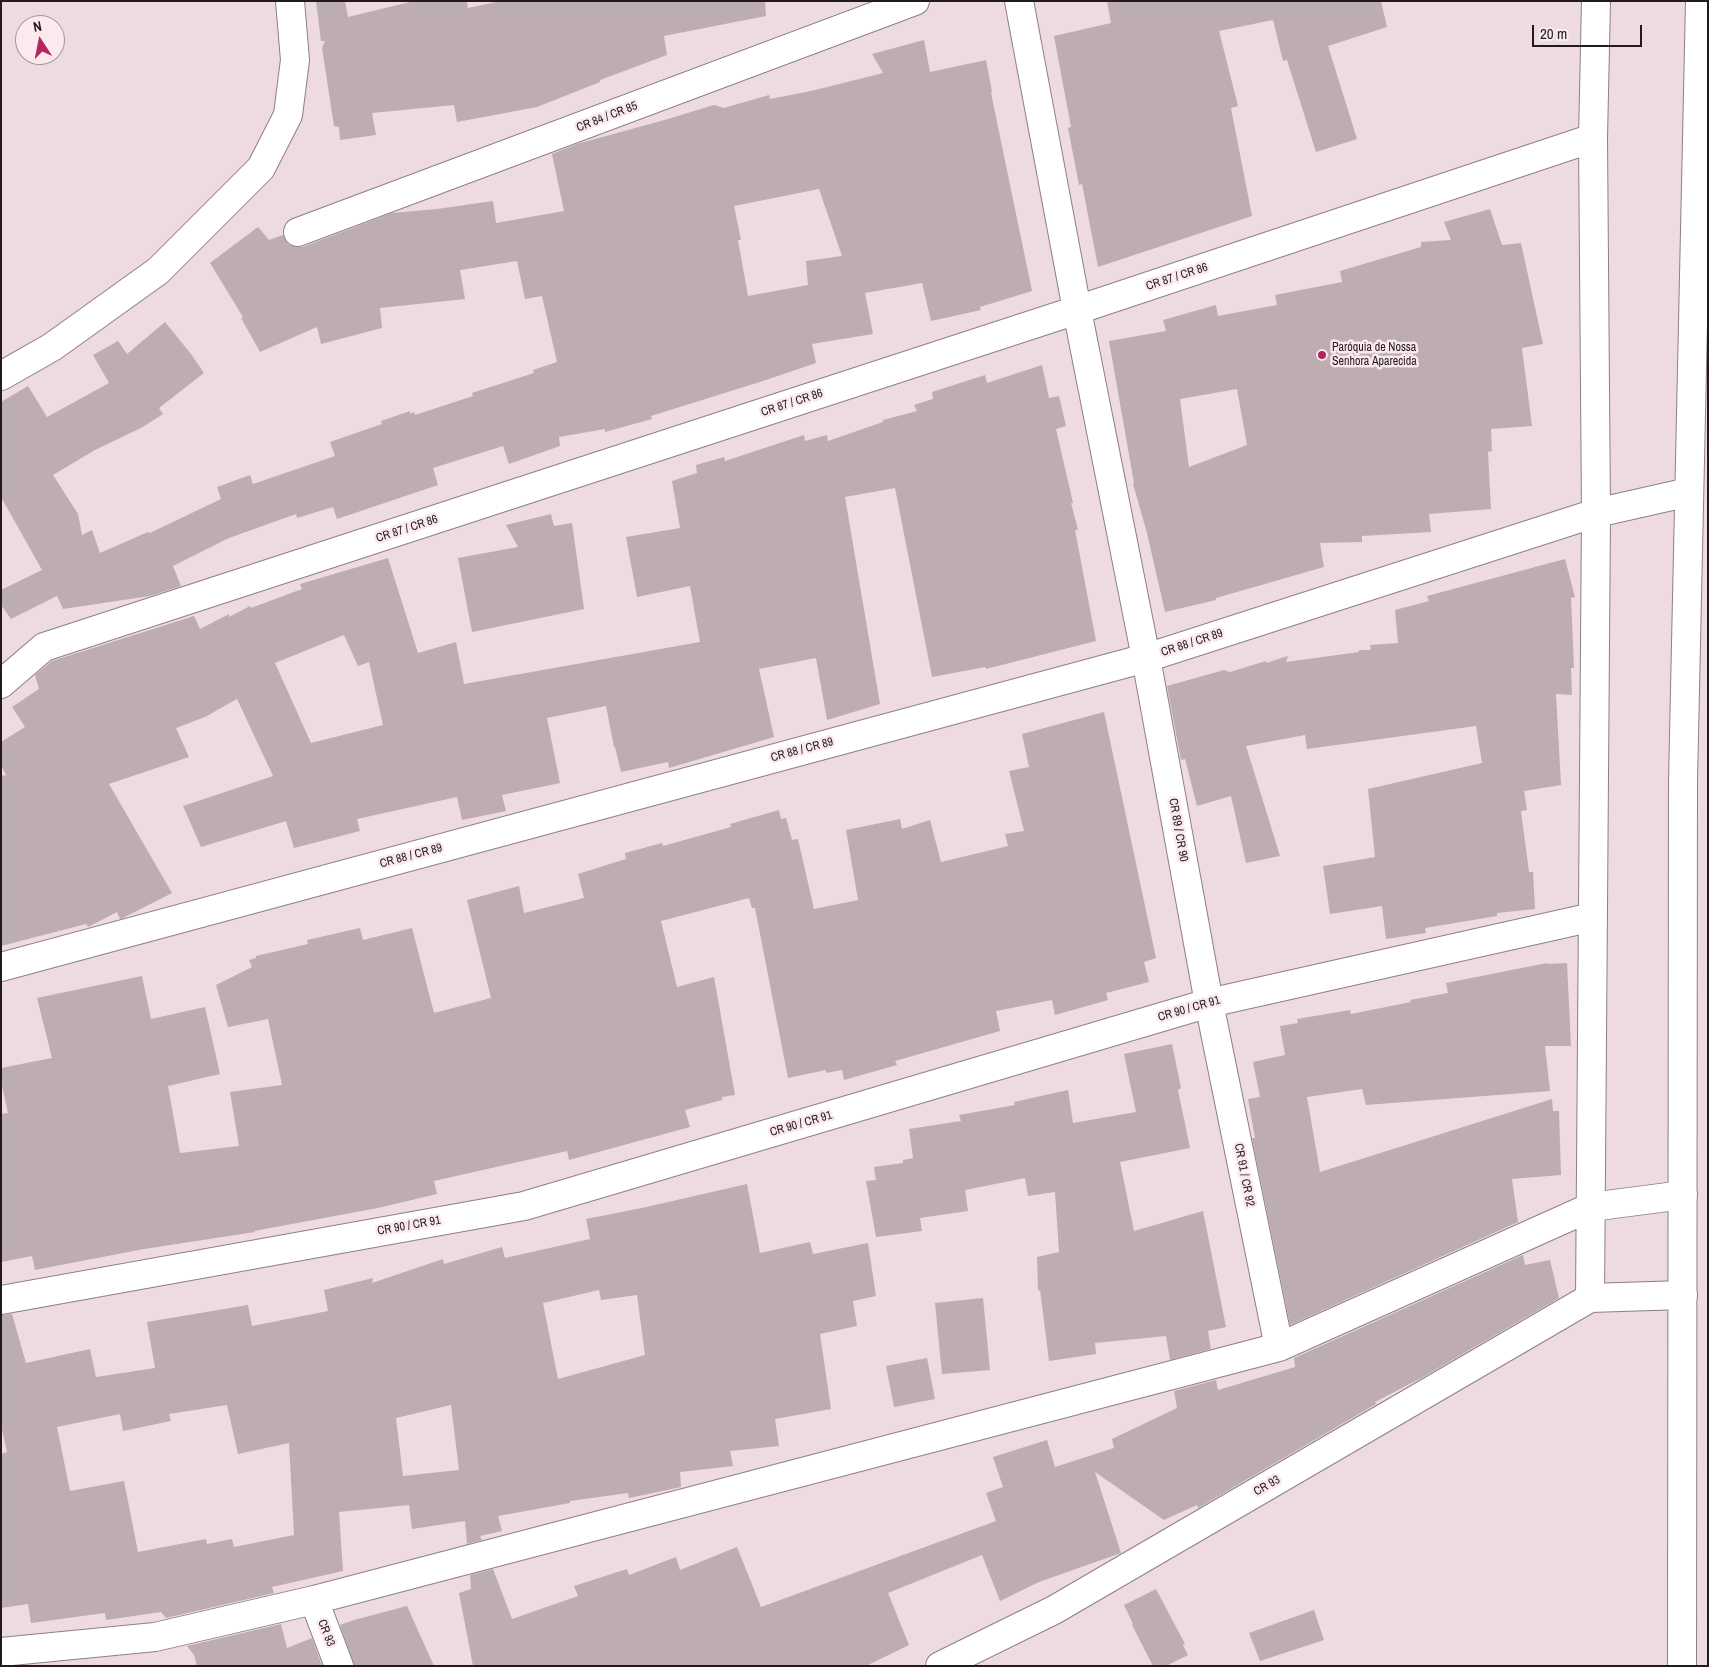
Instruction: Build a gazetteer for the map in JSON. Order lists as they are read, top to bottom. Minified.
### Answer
{"streets":{"street":["CR 84 / CR 85","CR 87 / CR 86","CR 88 / CR 89","CR 89 / CR 90","CR 90 / CR 91","CR 91 / CR 92","CR 93"]},"crossings":[["CR 87 / CR 86","CR 89 / CR 90"],["CR 88 / CR 89","CR 89 / CR 90"],["CR 89 / CR 90","CR 90 / CR 91"],["CR 89 / CR 90","CR 91 / CR 92"],["CR 90 / CR 91","CR 91 / CR 92"]],"places":["Paróquia de Nossa Senhora Aparecida"],"scale_bar":"20 m","north":"top"}
